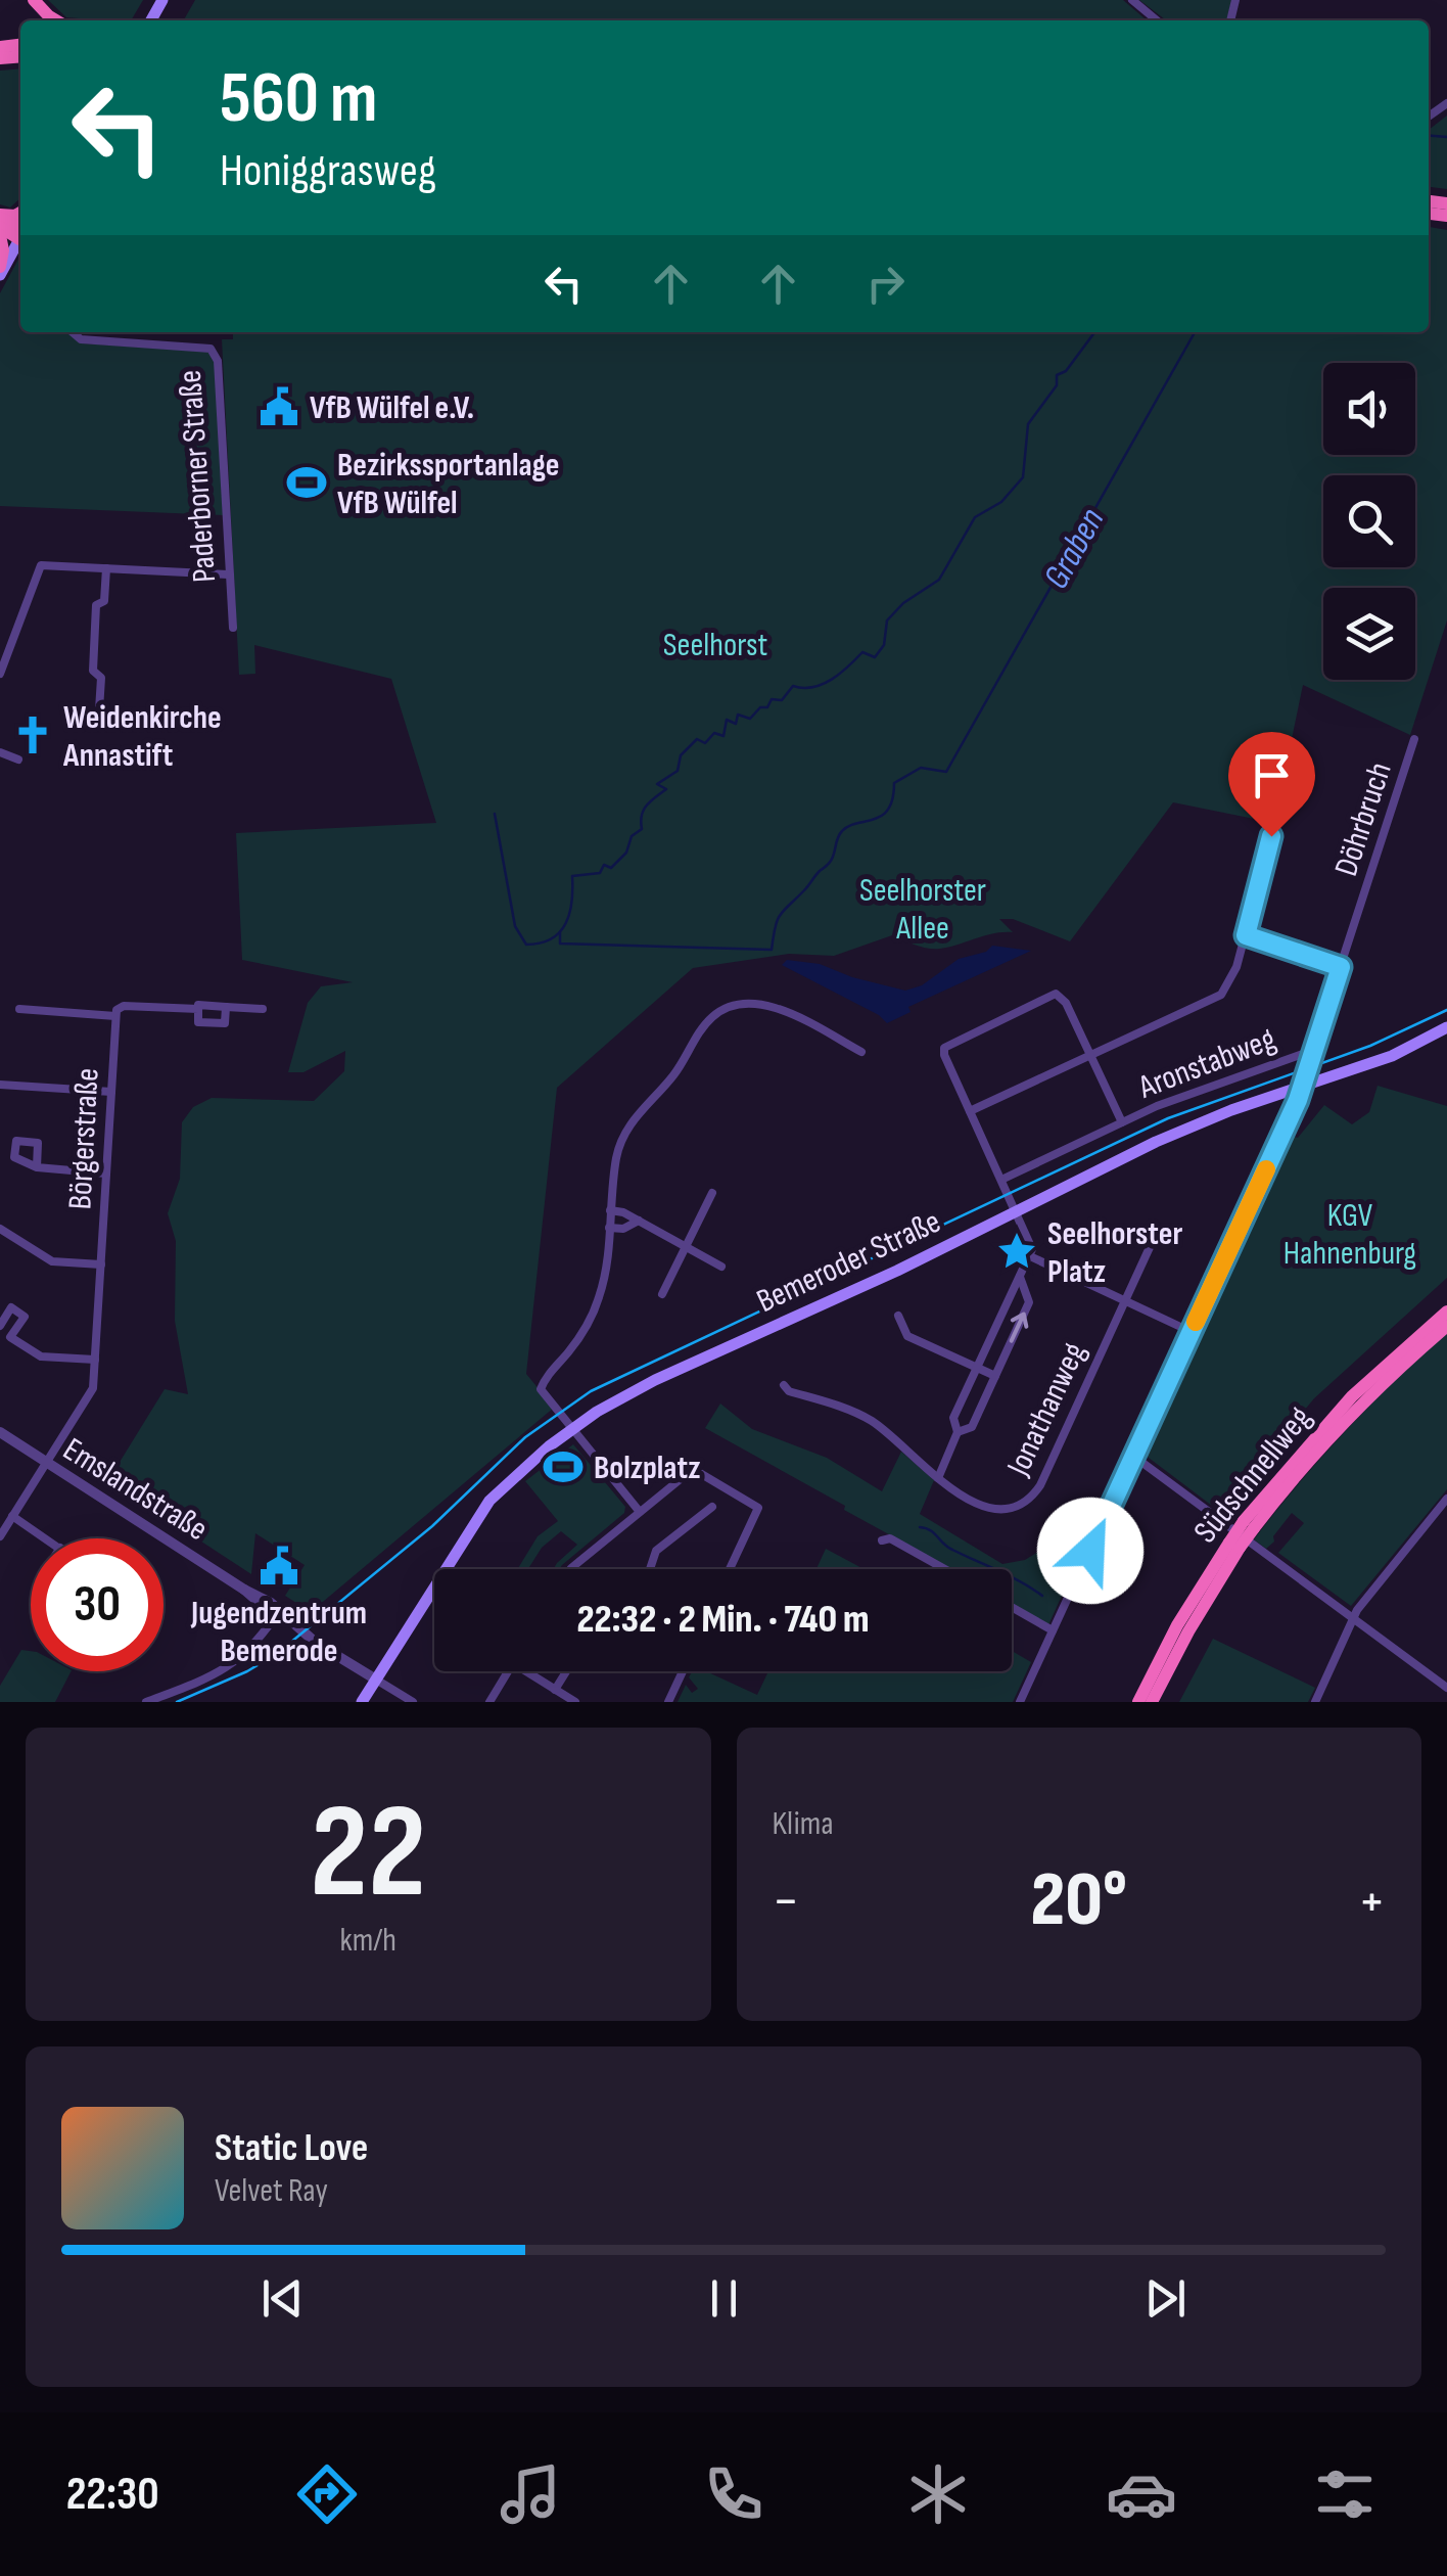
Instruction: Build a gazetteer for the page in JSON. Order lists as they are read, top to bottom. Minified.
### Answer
{"streets":{"highway":["Südschnellweg"],"main road":["Bemeroder Straße"],"street":["Paderborner Straße","Döhrbruch","Aronstabweg","Börgerstraße","Jonathanweg","Emslandstraße"]},"crossings":[["Döhrbruch","Aronstabweg"],["Döhrbruch","Bemeroder Straße"],["Börgerstraße","Emslandstraße"],["Bemeroder Straße","Emslandstraße"]],"water":["Graben"],"parks":["Seelhorst","Seelhorster Allee","KGV Hahnenburg"],"places":{"public building":["VfB Wülfel e.V.","Jugendzentrum Bemerode"],"sports":["Bezirkssportanlage VfB Wülfel","Bolzplatz"],"church":["Weidenkirche Annastift"],"place":["Seelhorster Platz"]},"page":{"turn":["560 m","Honiggrasweg"],"limit":"30","trip":"22:32 · 2 Min. · 740 m","tile":[["22","km/h"],"Klima"],"heat":["−","20°","+"],"song":["Static Love","Velvet Ray"],"tabs":"22:30"}}
